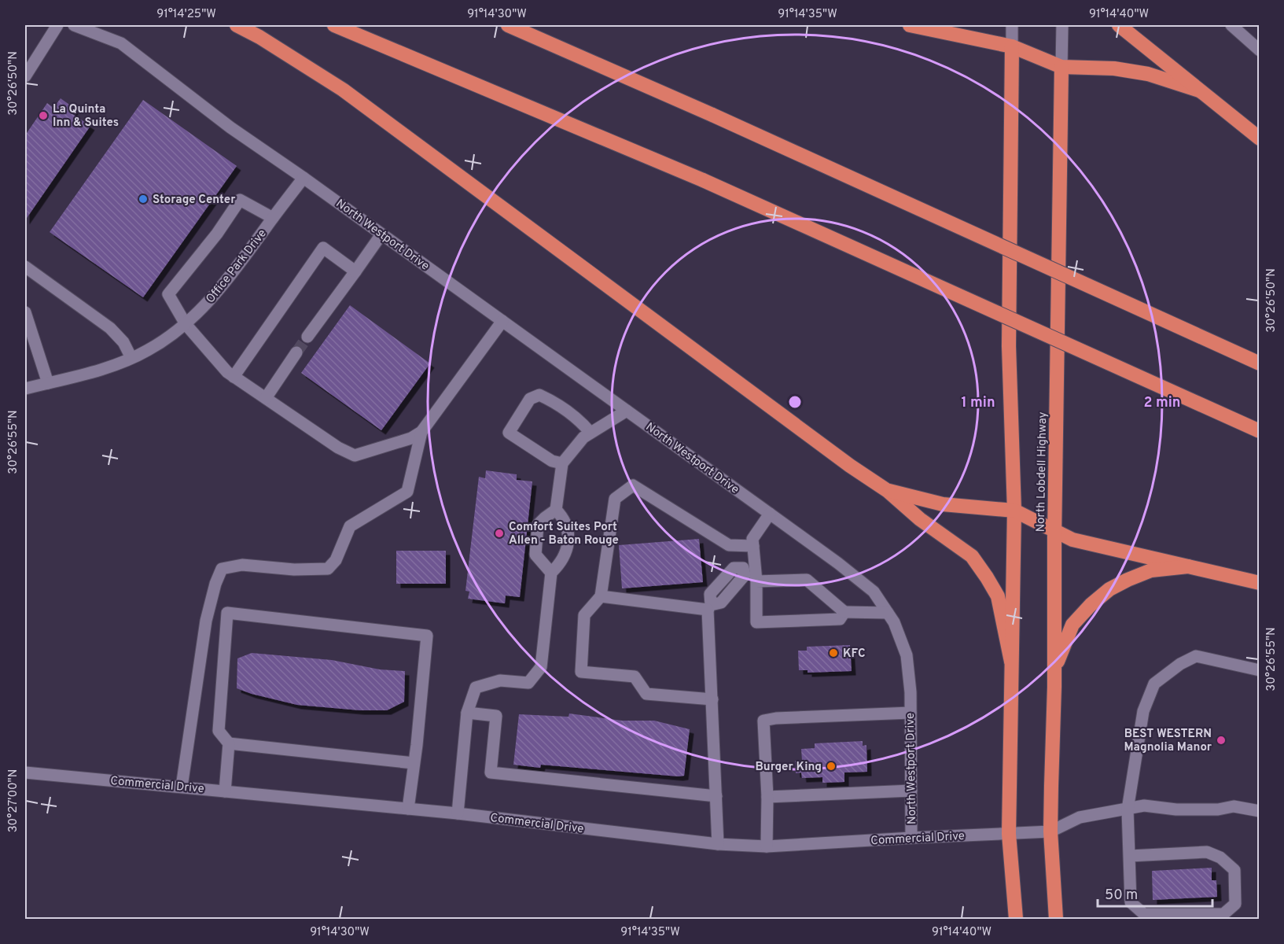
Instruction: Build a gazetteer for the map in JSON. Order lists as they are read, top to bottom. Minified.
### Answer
{"streets":{"highway":["North Lobdell Highway"],"street":["North Westport Drive","Office Park Drive","Commercial Drive"]},"crossings":[["North Westport Drive","Office Park Drive"],["North Westport Drive","Commercial Drive"],["North Lobdell Highway","Commercial Drive"]],"places":["La Quinta Inn & Suites","Storage Center","Comfort Suites Port Allen - Baton Rouge","KFC","BEST WESTERN Magnolia Manor","Burger King"],"scale_bar":"50 m","coordinates":["91°14'25\"W","91°14'30\"W","91°14'35\"W","91°14'40\"W","30°26'50\"N","30°26'55\"N","30°27'00\"N"],"rings":["1 min","2 min"]}
